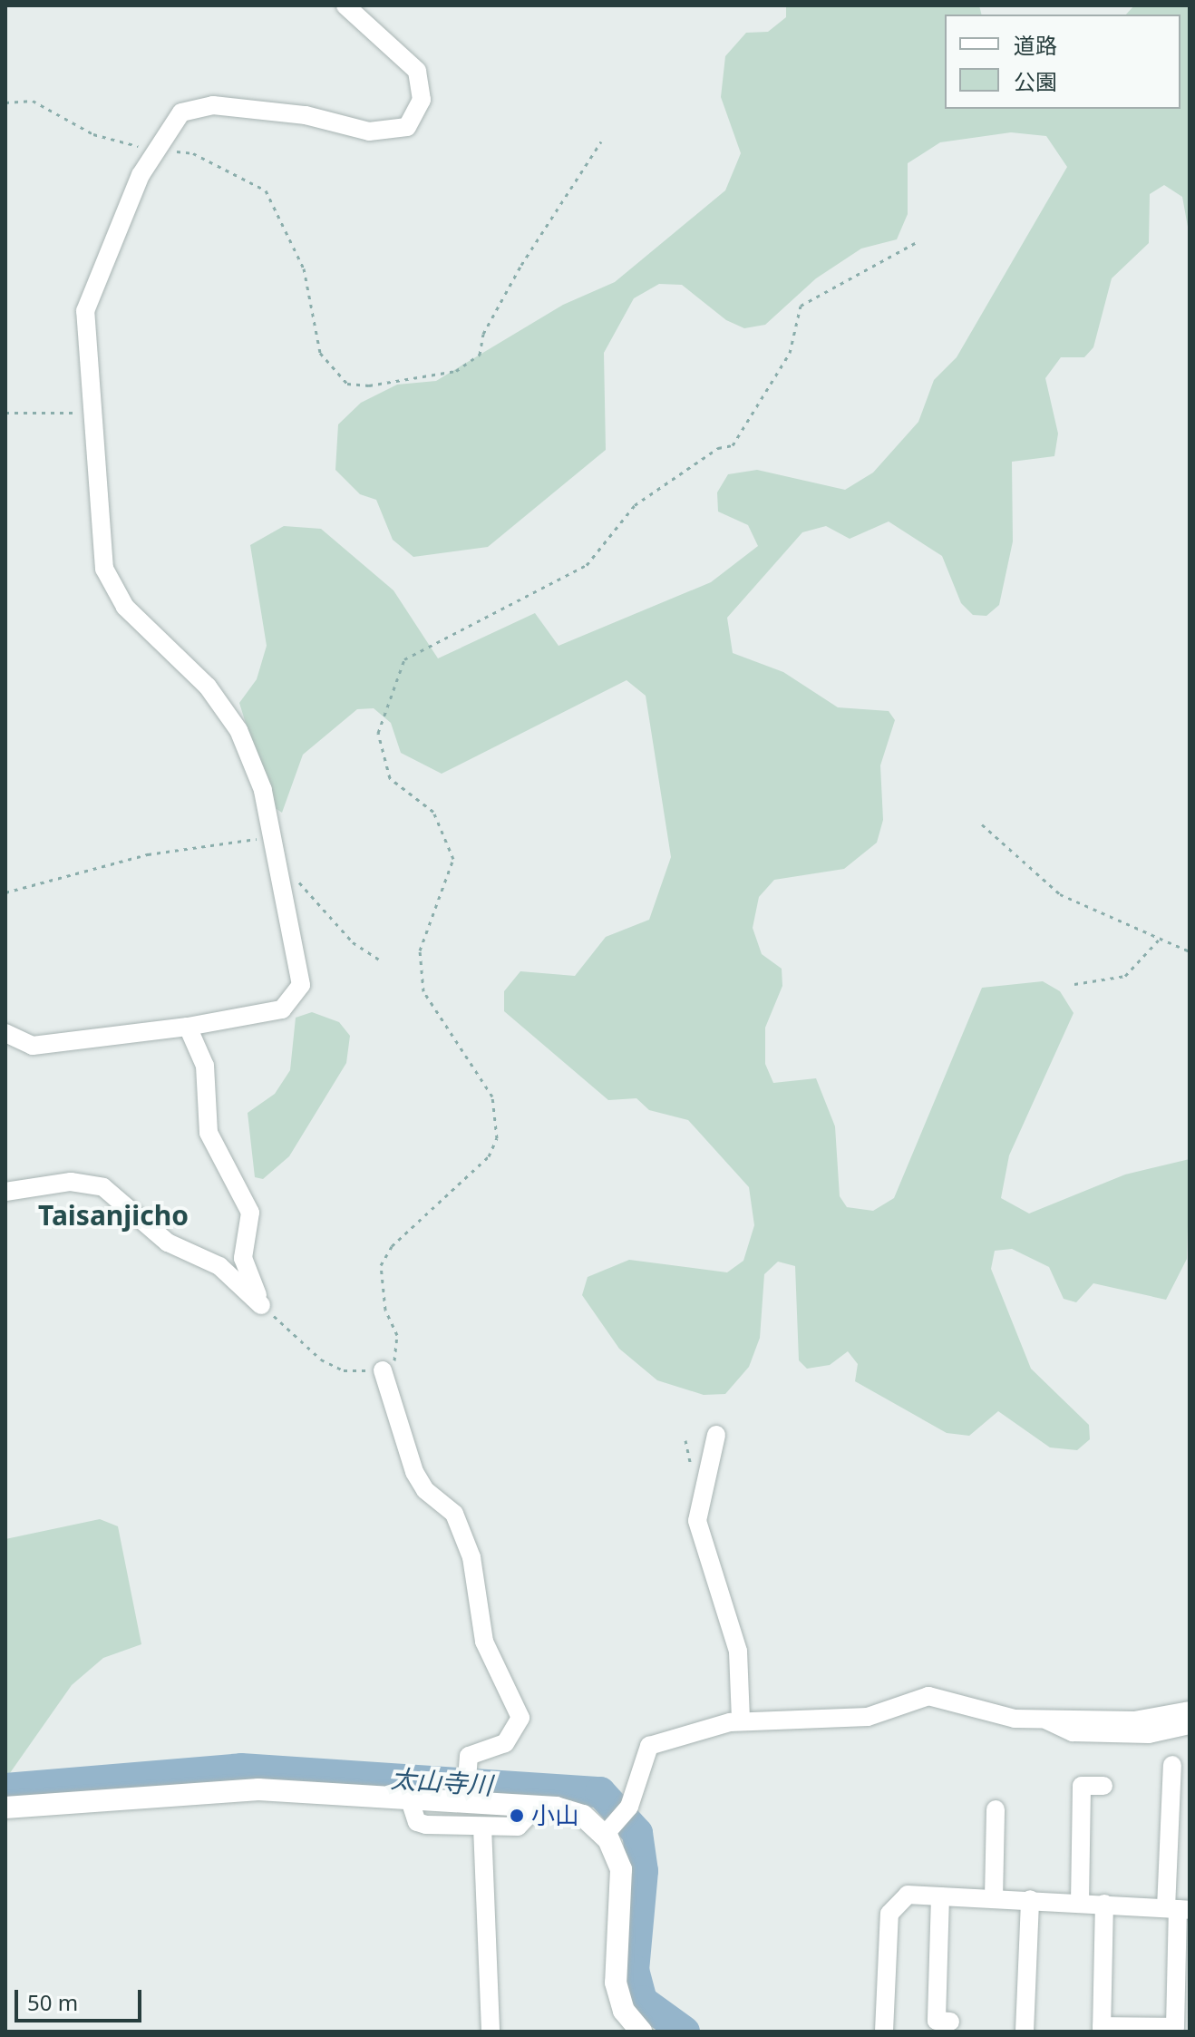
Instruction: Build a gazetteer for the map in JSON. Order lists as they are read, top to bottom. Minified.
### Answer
{"districts":["Taisanjicho"],"water":["太山寺川"],"places":["小山"],"legend":["道路","公園"],"scale_bar":"50 m"}
